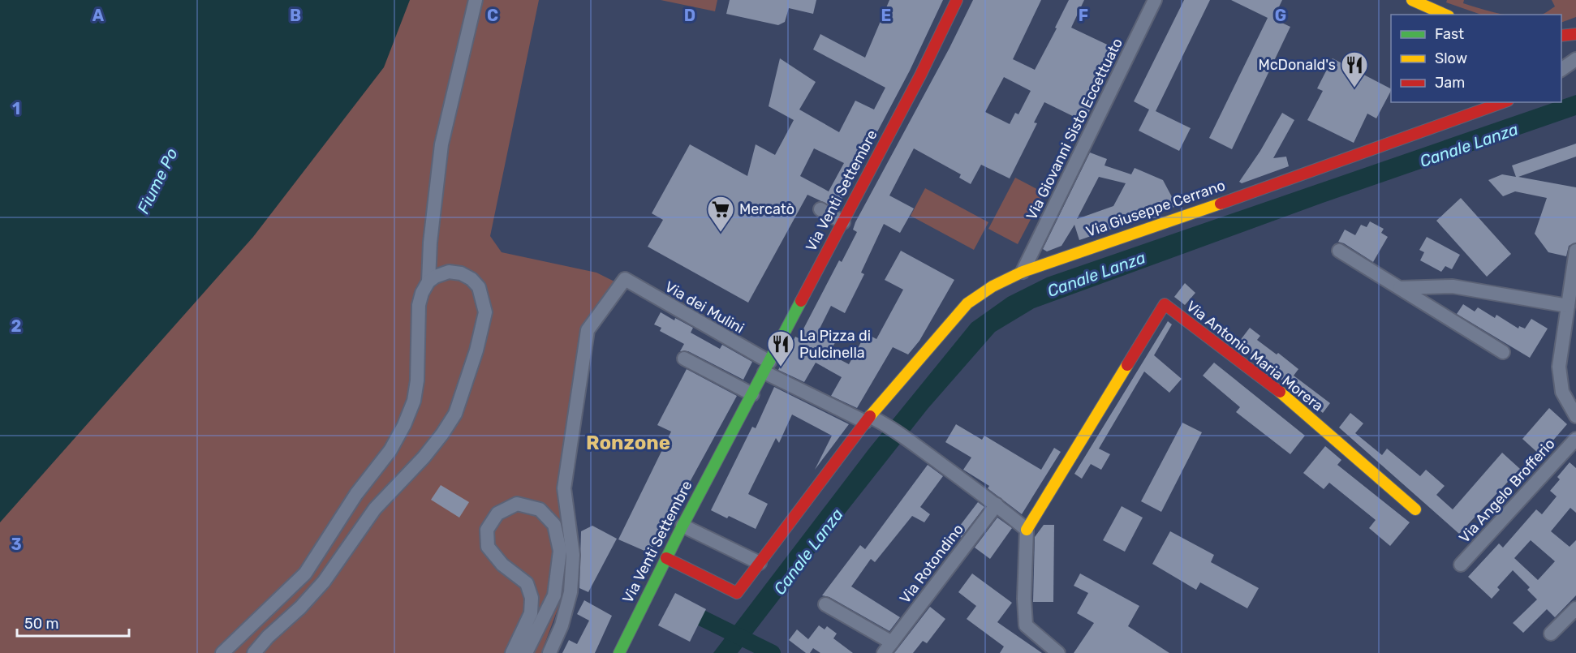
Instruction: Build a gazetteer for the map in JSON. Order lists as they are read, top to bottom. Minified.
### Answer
{"streets":{"street":["Via Giovanni Sisto Eccettuato","Via Venti Settembre","Via Giuseppe Cerrano","Via dei Mulini","Via Antonio Maria Morera","Via Angelo Brofferio","Via Rotondino"]},"crossings":[["Via Giovanni Sisto Eccettuato","Via Giuseppe Cerrano"],["Via Venti Settembre","Via Giuseppe Cerrano"],["Via Venti Settembre","Via dei Mulini"]],"districts":["Ronzone"],"water":["Canale Lanza","Fiume Po"],"places":{"restaurant":["McDonald's","La Pizza di Pulcinella"],"supermarket":["Mercatò"]},"legend":["Fast","Slow","Jam"],"scale_bar":"50 m","grid":{"columns":["A","B","C","D","E","F","G"],"rows":["1","2","3"]}}
